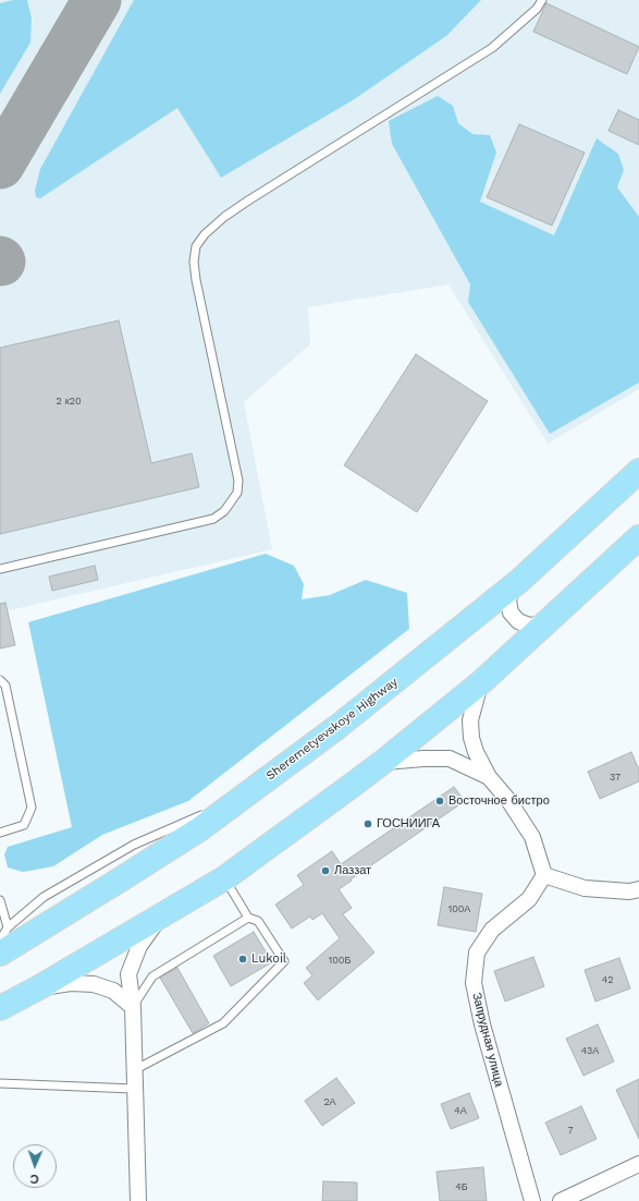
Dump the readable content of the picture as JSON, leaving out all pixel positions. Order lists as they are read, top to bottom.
{
  "streets": {
    "main road": ["Sheremetyevskoye Highway"],
    "street": ["Запрудная улица"]
  },
  "places": [
    "Восточное бистро",
    "ГОСНИИГА",
    "Лаззат",
    "Lukoil"
  ],
  "house_numbers": [
    "2 к20",
    "37",
    "100А",
    "100Б",
    "42",
    "43А",
    "2А",
    "4А",
    "7",
    "4Б"
  ],
  "north": "bottom"
}
